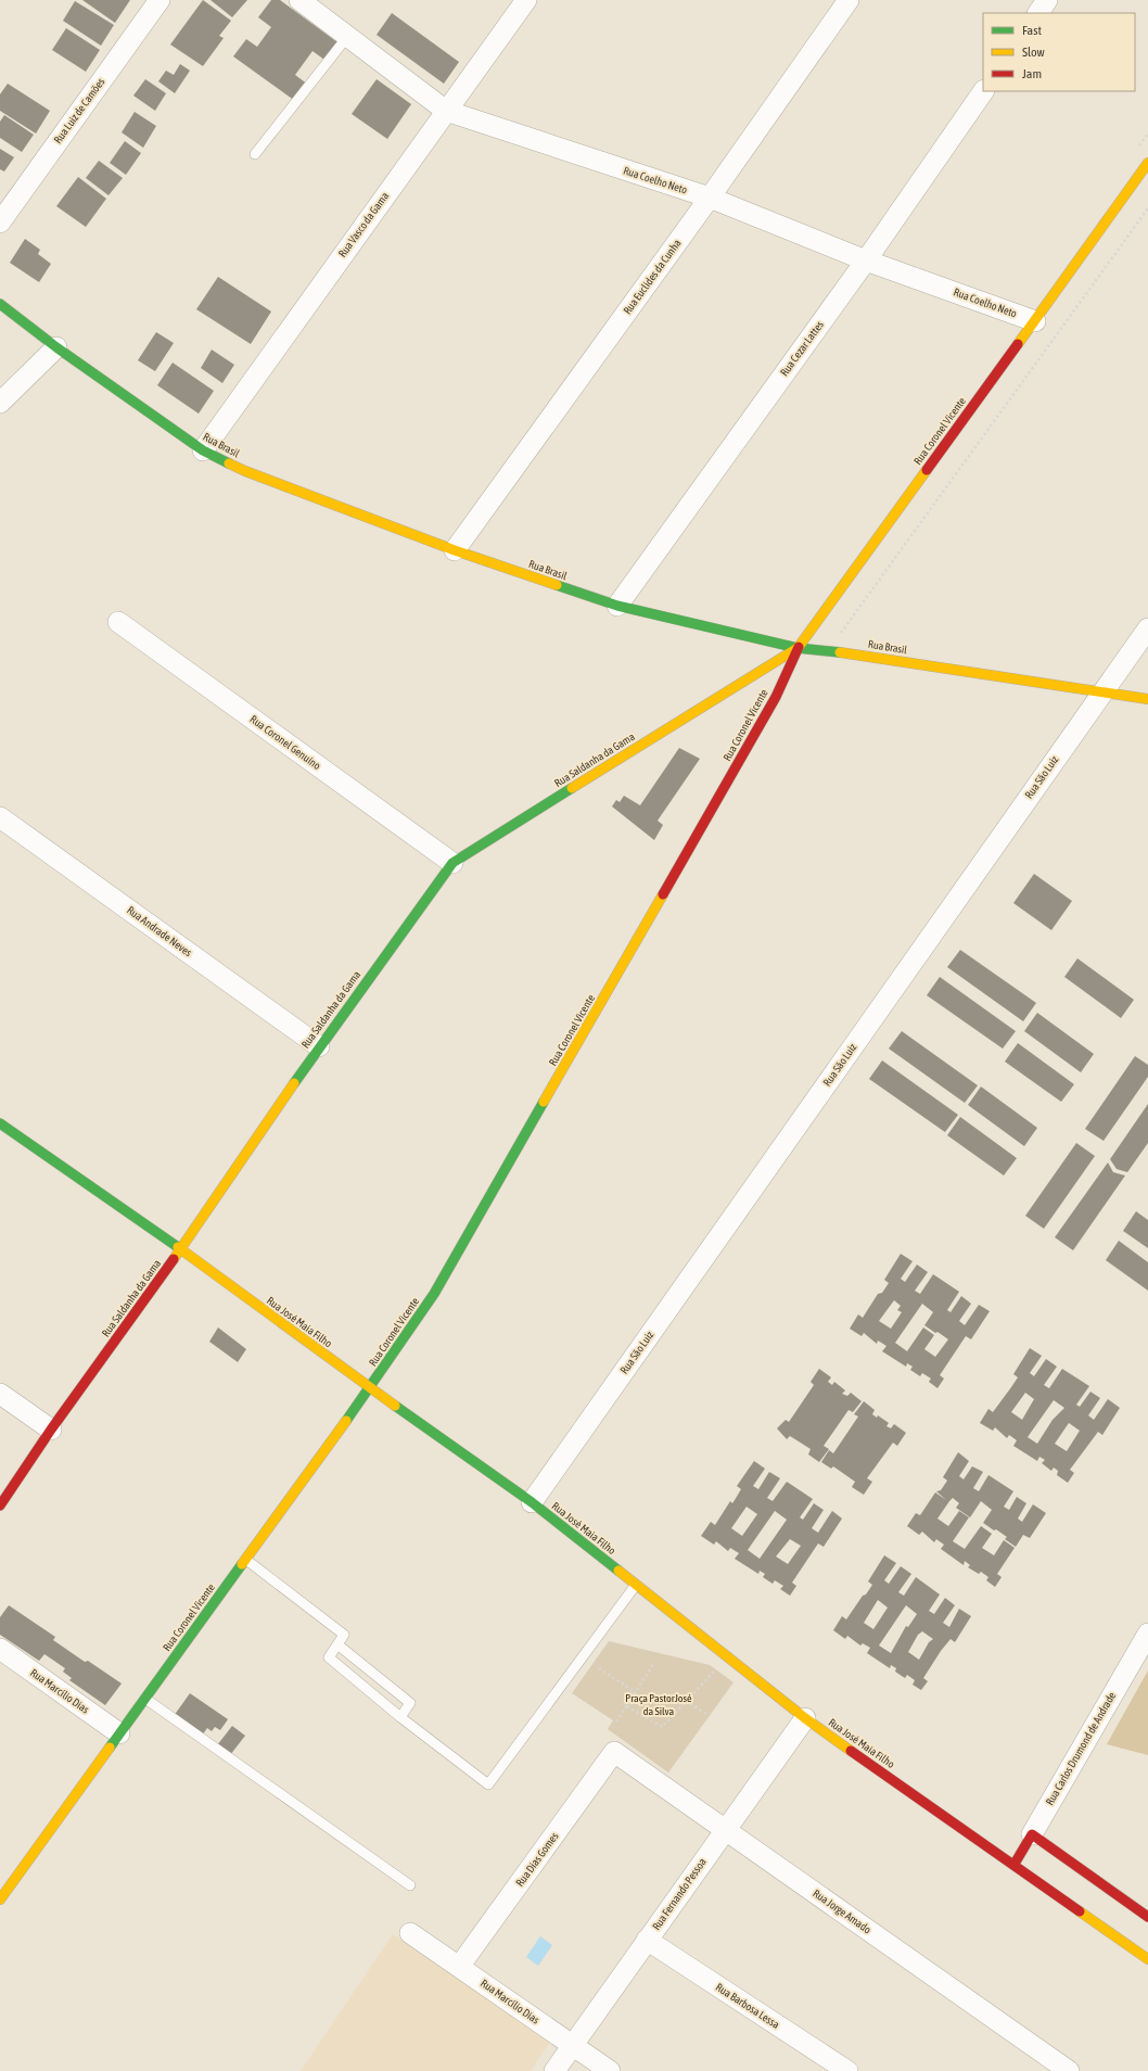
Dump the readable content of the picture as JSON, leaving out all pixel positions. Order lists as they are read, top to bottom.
{
  "streets": {
    "street": [
      "Rua Luiz de Camões",
      "Rua Coelho Neto",
      "Rua Vasco da Gama",
      "Rua Euclides da Cunha",
      "Rua Cezar Lattes",
      "Rua Coronel Vicente",
      "Rua Brasil",
      "Rua Coronel Genuíno",
      "Rua Saldanha da Gama",
      "Rua São Luiz",
      "Rua Andrade Neves",
      "Rua José Maia Filho",
      "Rua Marcílio Dias",
      "Rua Carlos Drumond de Andrade",
      "Rua Dias Gomes",
      "Rua Fernando Pessoa",
      "Rua Jorge Amado",
      "Rua Barbosa Lessa"
    ]
  },
  "crossings": [
    ["Rua Coelho Neto", "Rua Vasco da Gama"],
    ["Rua Coelho Neto", "Rua Euclides da Cunha"],
    ["Rua Coelho Neto", "Rua Cezar Lattes"],
    ["Rua Coelho Neto", "Rua Coronel Vicente"],
    ["Rua Vasco da Gama", "Rua Brasil"],
    ["Rua Euclides da Cunha", "Rua Brasil"],
    ["Rua Cezar Lattes", "Rua Brasil"],
    ["Rua Coronel Vicente", "Rua Brasil"],
    ["Rua Coronel Vicente", "Rua Saldanha da Gama"],
    ["Rua Coronel Vicente", "Rua José Maia Filho"],
    ["Rua Coronel Vicente", "Rua Marcílio Dias"],
    ["Rua Brasil", "Rua Saldanha da Gama"],
    ["Rua Brasil", "Rua São Luiz"],
    ["Rua Coronel Genuíno", "Rua Saldanha da Gama"],
    ["Rua Saldanha da Gama", "Rua Andrade Neves"],
    ["Rua Saldanha da Gama", "Rua José Maia Filho"],
    ["Rua São Luiz", "Rua José Maia Filho"],
    ["Rua José Maia Filho", "Rua Carlos Drumond de Andrade"],
    ["Rua José Maia Filho", "Rua Fernando Pessoa"],
    ["Rua Marcílio Dias", "Rua Dias Gomes"],
    ["Rua Marcílio Dias", "Rua Fernando Pessoa"],
    ["Rua Dias Gomes", "Rua Jorge Amado"],
    ["Rua Fernando Pessoa", "Rua Jorge Amado"],
    ["Rua Fernando Pessoa", "Rua Barbosa Lessa"]
  ],
  "parks": ["Praça PastorJosé da Silva"],
  "legend": ["Fast", "Slow", "Jam"]
}
